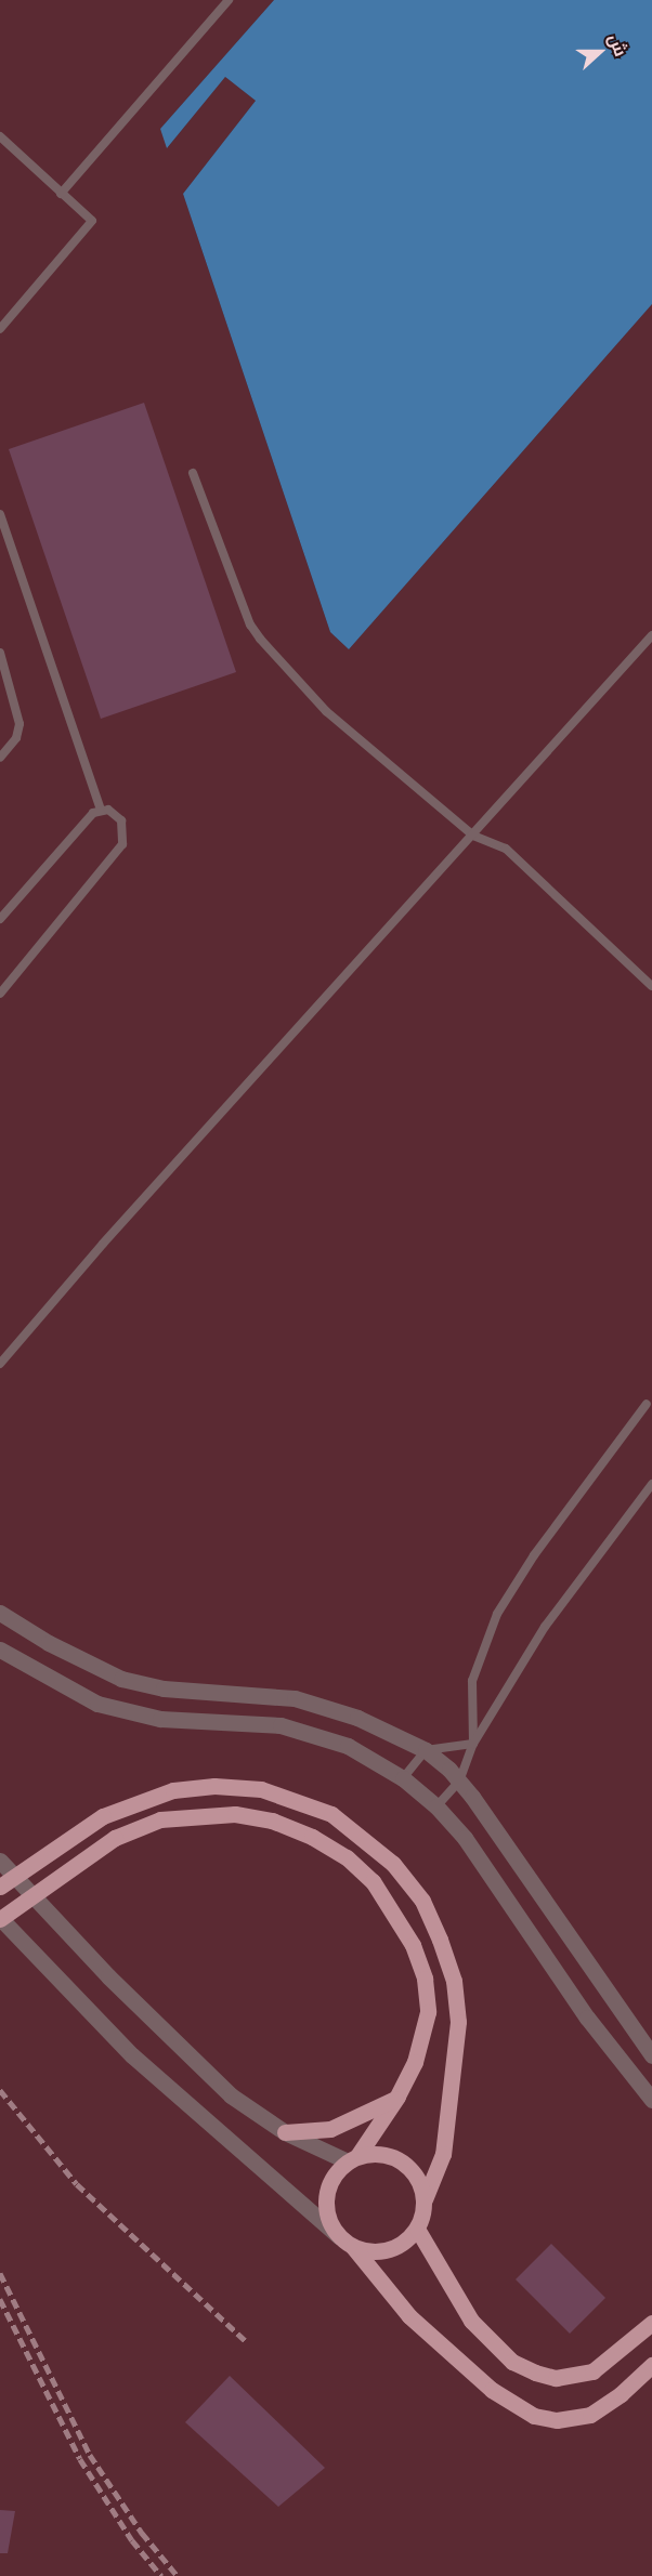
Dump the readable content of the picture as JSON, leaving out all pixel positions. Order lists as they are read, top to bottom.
{
  "north": "right"
}
